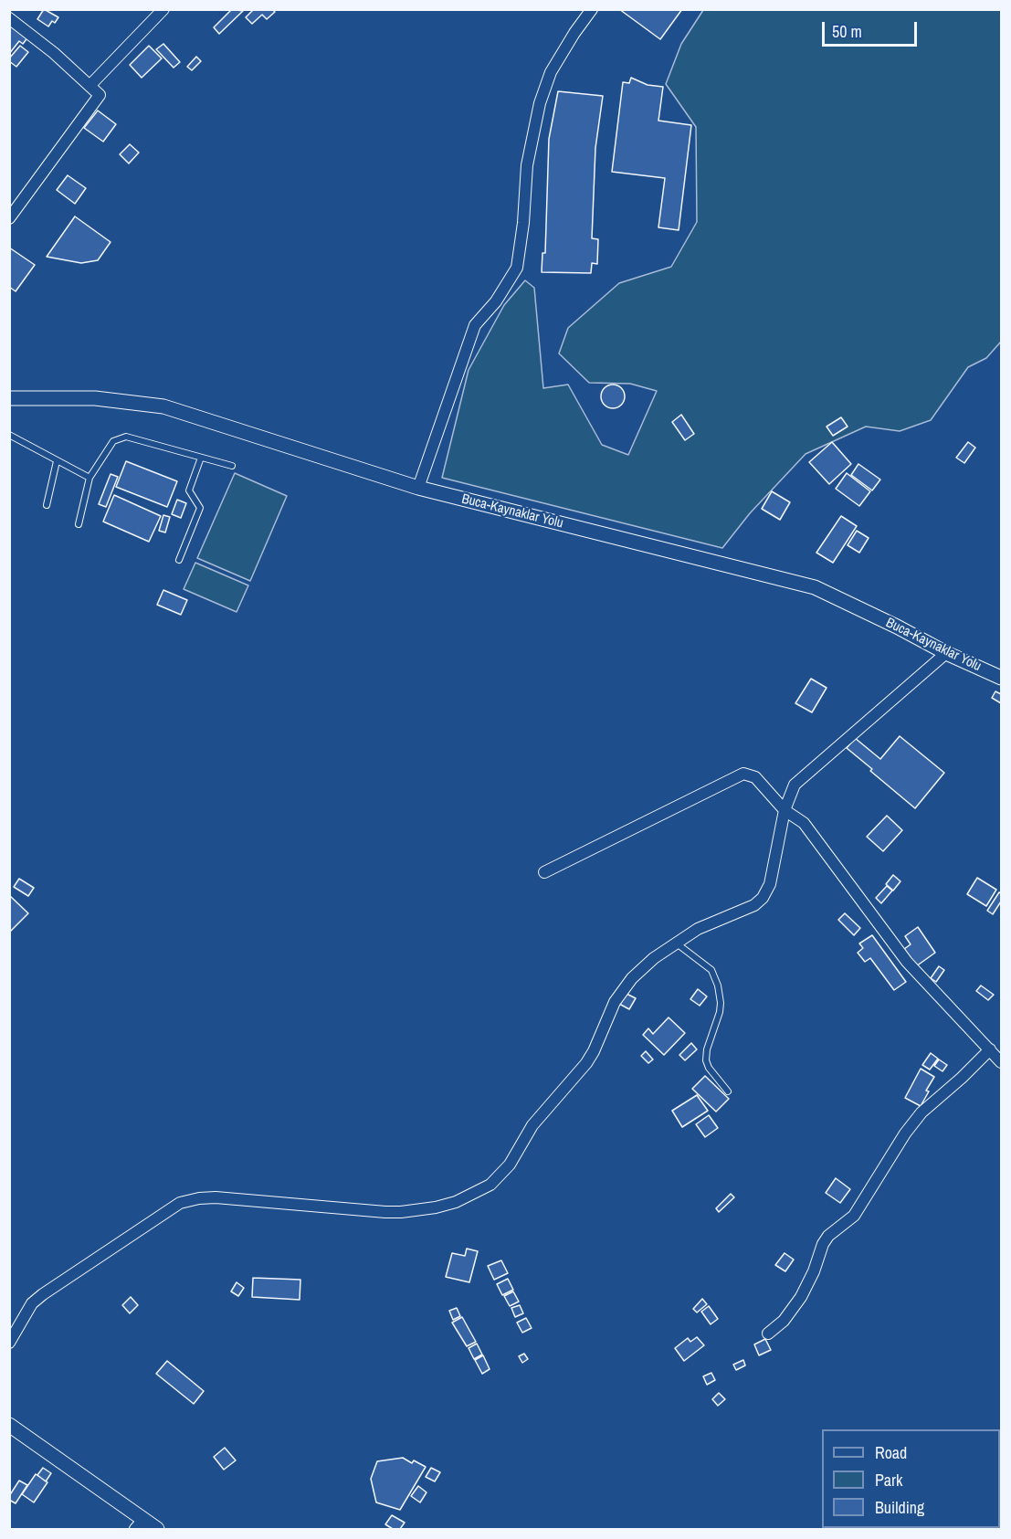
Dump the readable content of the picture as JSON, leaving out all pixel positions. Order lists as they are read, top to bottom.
{
  "streets": {
    "street": ["Buca-Kaynaklar Yolu"]
  },
  "legend": ["Road", "Park", "Building"],
  "scale_bar": "50 m"
}
